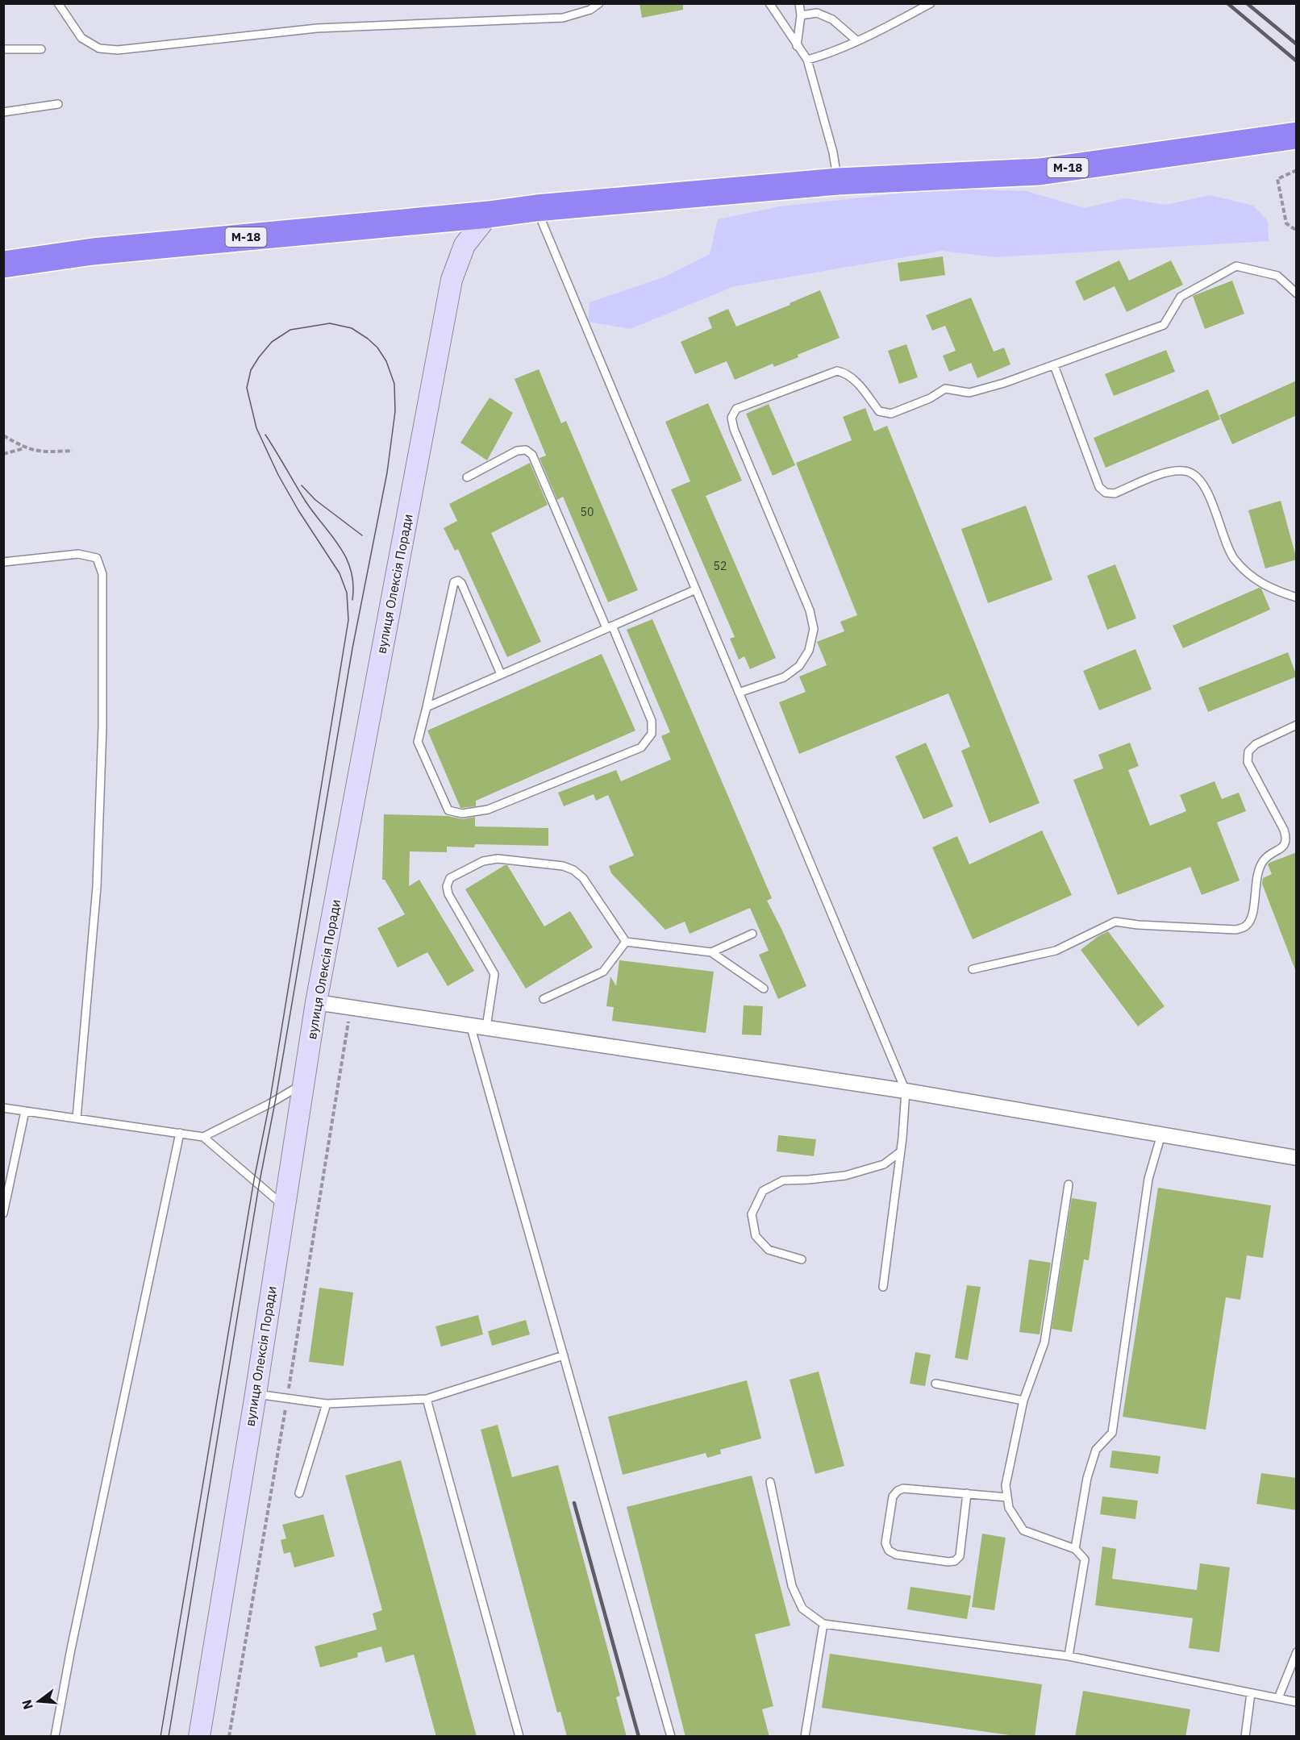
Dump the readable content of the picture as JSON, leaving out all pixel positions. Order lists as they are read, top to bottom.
{
  "streets": {
    "highway": ["М-18"],
    "main road": ["вулиця Олексія Поради"]
  },
  "crossings": [
    ["М-18", "вулиця Олексія Поради"]
  ],
  "house_numbers": ["50", "52"],
  "north": "left"
}
